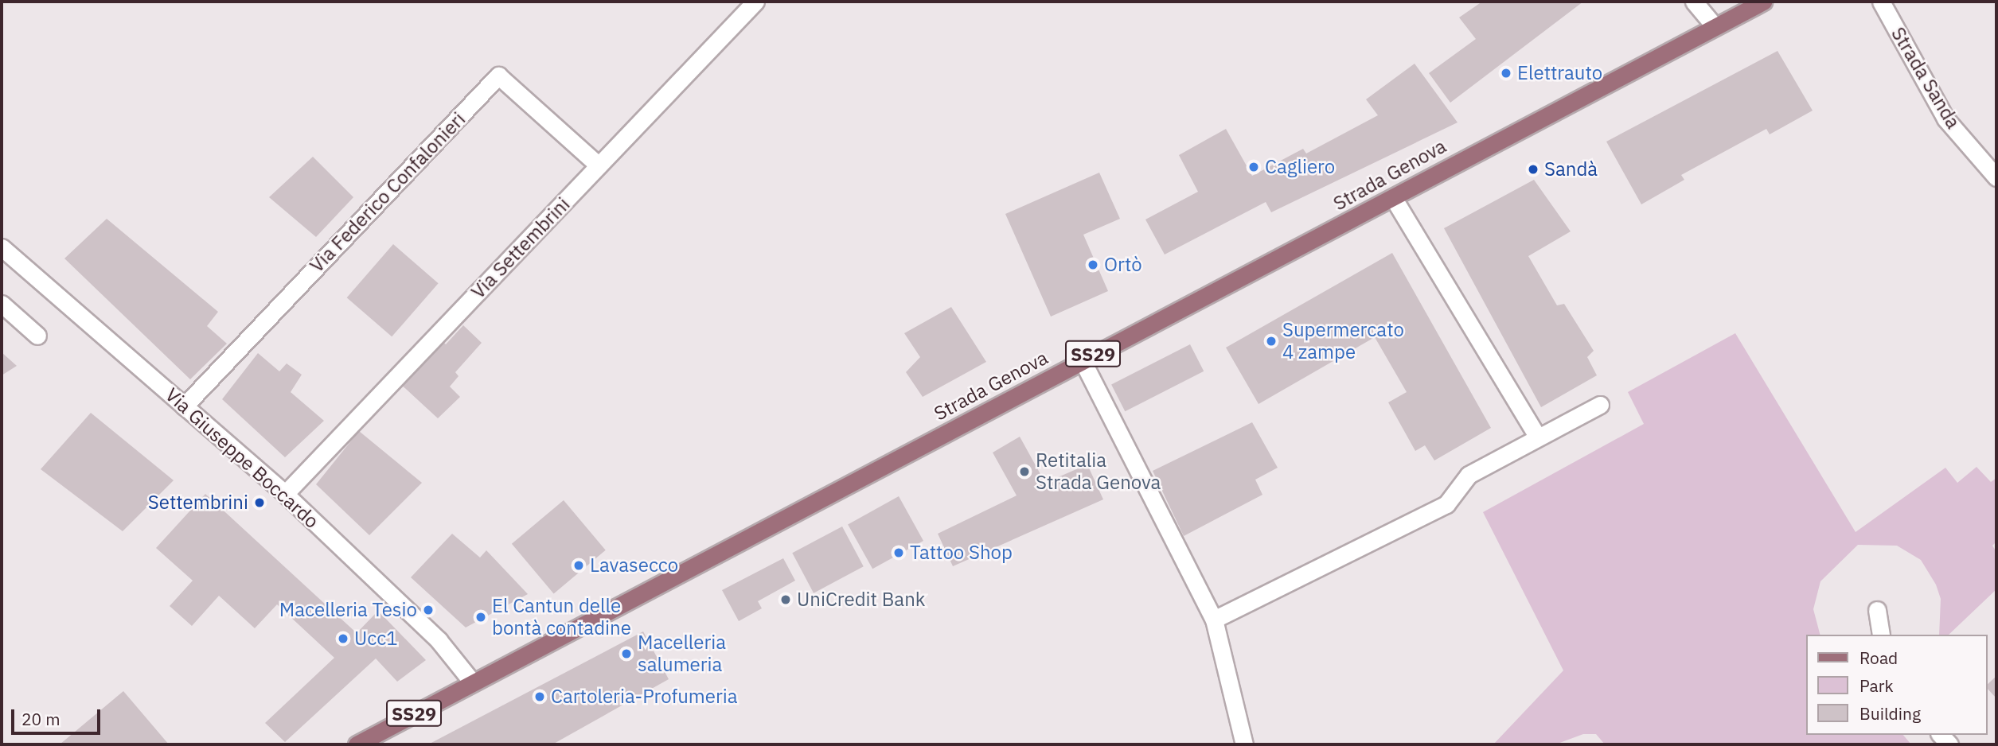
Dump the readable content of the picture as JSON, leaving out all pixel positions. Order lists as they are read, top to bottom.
{
  "streets": {
    "main road": ["Strada Genova", "SS29"],
    "street": [
      "Strada Sanda",
      "Via Federico Confalonieri",
      "Via Settembrini",
      "Via Giuseppe Boccardo"
    ]
  },
  "crossings": [
    ["Strada Genova", "Via Giuseppe Boccardo"],
    ["Via Federico Confalonieri", "Via Settembrini"],
    ["Via Federico Confalonieri", "Via Giuseppe Boccardo"],
    ["Via Settembrini", "Via Giuseppe Boccardo"]
  ],
  "places": [
    "Elettrauto",
    "Cagliero",
    "Sandà",
    "Ortò",
    "Supermercato 4 zampe",
    "Retitalia Strada Genova",
    "Settembrini",
    "Tattoo Shop",
    "Lavasecco",
    "UniCredit Bank",
    "Macelleria Tesio",
    "El Cantun delle bontà contadine",
    "Ucc1",
    "Macelleria salumeria",
    "Cartoleria-Profumeria"
  ],
  "legend": ["Road", "Park", "Building"],
  "scale_bar": "20 m"
}
